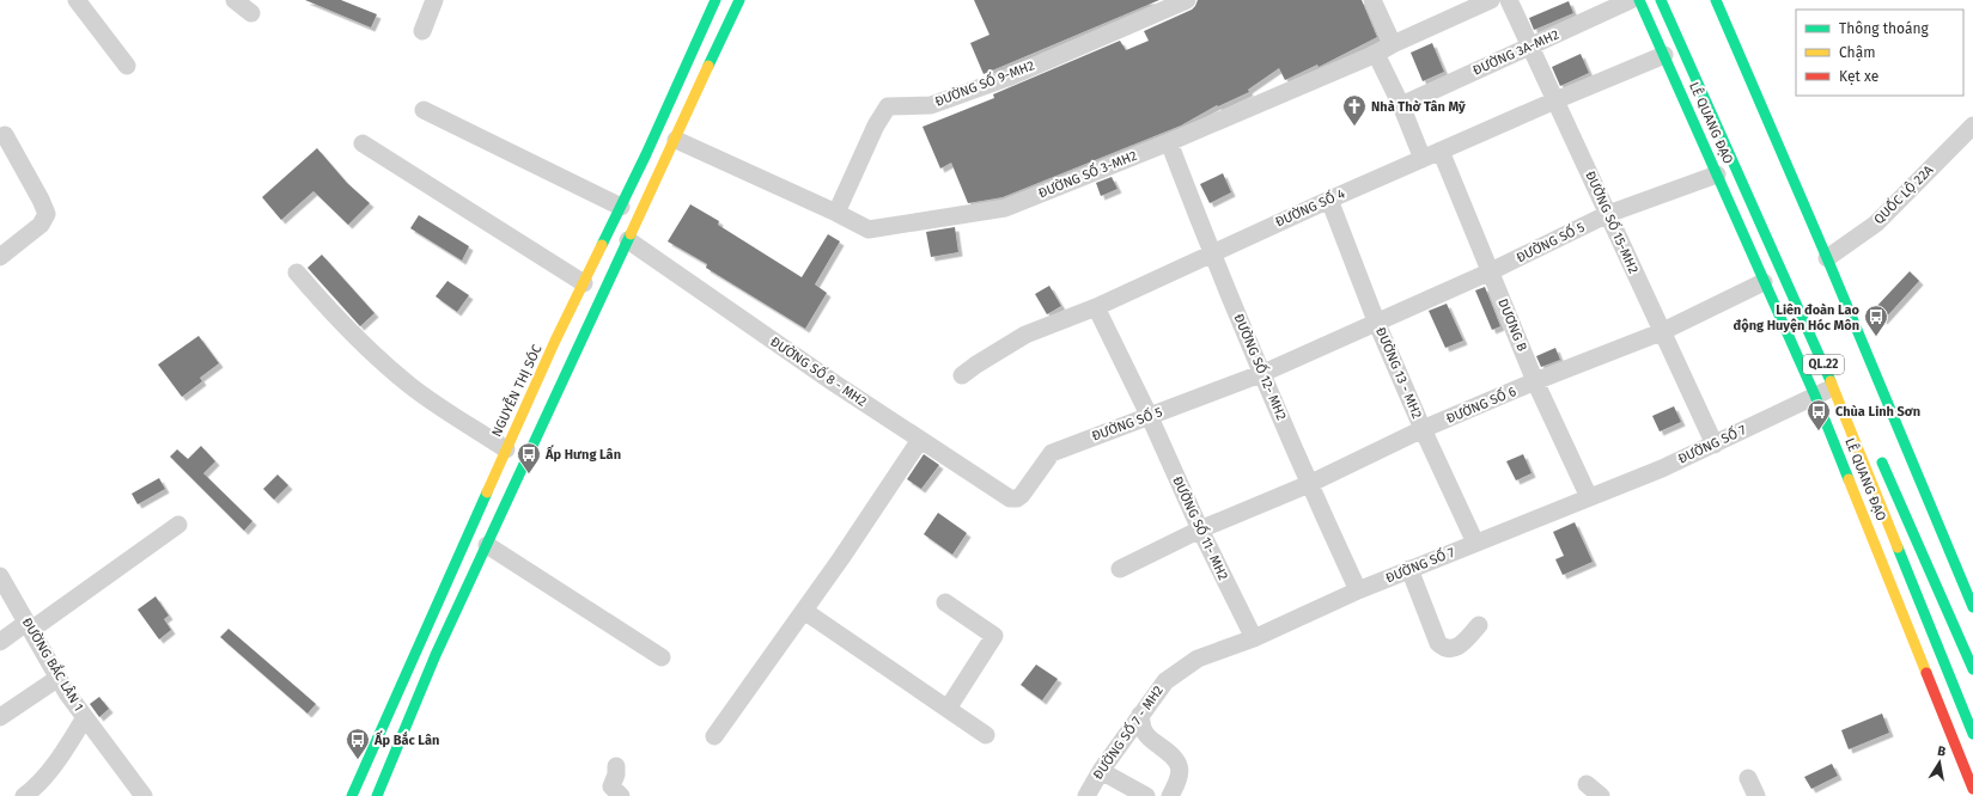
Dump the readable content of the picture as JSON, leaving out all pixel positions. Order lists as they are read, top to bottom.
{
  "streets": {
    "main road": ["LÊ QUANG ĐẠO", "QL.22", "NGUYỄN THỊ SÓC"],
    "street": [
      "ĐƯỜNG 3A-MH2",
      "ĐƯỜNG SỐ 9-MH2",
      "ĐƯỜNG SỐ 3-MH2",
      "QUỐC LỘ 22A",
      "ĐƯỜNG SỐ 4",
      "ĐƯỜNG SỐ 15-MH2",
      "ĐƯỜNG SỐ 5",
      "DƯƠNG B",
      "ĐƯỜNG SỐ 12- MH2",
      "ĐƯỜNG SỐ 8 - MH2",
      "ĐƯỜNG 13 - MH2",
      "ĐƯỜNG SỐ 6",
      "ĐƯỜNG SỐ 7",
      "ĐƯỜNG SỐ 11- MH2",
      "ĐƯỜNG BẮC LÂN 1",
      "ĐƯỜNG SỐ 7 - MH2"
    ]
  },
  "crossings": [
    ["ĐƯỜNG 3A-MH2", "ĐƯỜNG SỐ 15-MH2"],
    ["ĐƯỜNG SỐ 9-MH2", "ĐƯỜNG SỐ 3-MH2"],
    ["LÊ QUANG ĐẠO", "ĐƯỜNG SỐ 4"],
    ["LÊ QUANG ĐẠO", "ĐƯỜNG SỐ 5"],
    ["LÊ QUANG ĐẠO", "ĐƯỜNG SỐ 6"],
    ["LÊ QUANG ĐẠO", "ĐƯỜNG SỐ 7"],
    ["ĐƯỜNG SỐ 3-MH2", "ĐƯỜNG SỐ 12- MH2"],
    ["ĐƯỜNG SỐ 4", "ĐƯỜNG SỐ 15-MH2"],
    ["ĐƯỜNG SỐ 4", "DƯƠNG B"],
    ["ĐƯỜNG SỐ 4", "ĐƯỜNG SỐ 12- MH2"],
    ["ĐƯỜNG SỐ 4", "ĐƯỜNG 13 - MH2"],
    ["ĐƯỜNG SỐ 15-MH2", "ĐƯỜNG SỐ 5"],
    ["ĐƯỜNG SỐ 15-MH2", "ĐƯỜNG SỐ 6"],
    ["ĐƯỜNG SỐ 15-MH2", "ĐƯỜNG SỐ 7"],
    ["ĐƯỜNG SỐ 5", "DƯƠNG B"],
    ["ĐƯỜNG SỐ 5", "ĐƯỜNG SỐ 12- MH2"],
    ["ĐƯỜNG SỐ 5", "ĐƯỜNG SỐ 8 - MH2"],
    ["ĐƯỜNG SỐ 5", "ĐƯỜNG 13 - MH2"],
    ["ĐƯỜNG SỐ 5", "ĐƯỜNG SỐ 11- MH2"],
    ["DƯƠNG B", "ĐƯỜNG SỐ 6"],
    ["DƯƠNG B", "ĐƯỜNG SỐ 7"],
    ["ĐƯỜNG SỐ 12- MH2", "ĐƯỜNG SỐ 6"],
    ["ĐƯỜNG SỐ 12- MH2", "ĐƯỜNG SỐ 7"],
    ["ĐƯỜNG 13 - MH2", "ĐƯỜNG SỐ 6"],
    ["ĐƯỜNG 13 - MH2", "ĐƯỜNG SỐ 7"],
    ["ĐƯỜNG SỐ 6", "ĐƯỜNG SỐ 11- MH2"],
    ["ĐƯỜNG SỐ 7", "ĐƯỜNG SỐ 11- MH2"],
    ["ĐƯỜNG SỐ 7", "ĐƯỜNG SỐ 7 - MH2"],
    ["ĐƯỜNG SỐ 11- MH2", "ĐƯỜNG SỐ 7 - MH2"]
  ],
  "places": {
    "church": ["Nhà Thờ Tân Mỹ"],
    "bus stop": [
      "Liên đoàn Lao động Huyện Hóc Môn",
      "Chùa Linh Sơn",
      "Ấp Hưng Lân",
      "Ấp Bắc Lân"
    ]
  },
  "legend": ["Thông thoáng", "Chậm", "Kẹt xe"],
  "north": "top"
}
